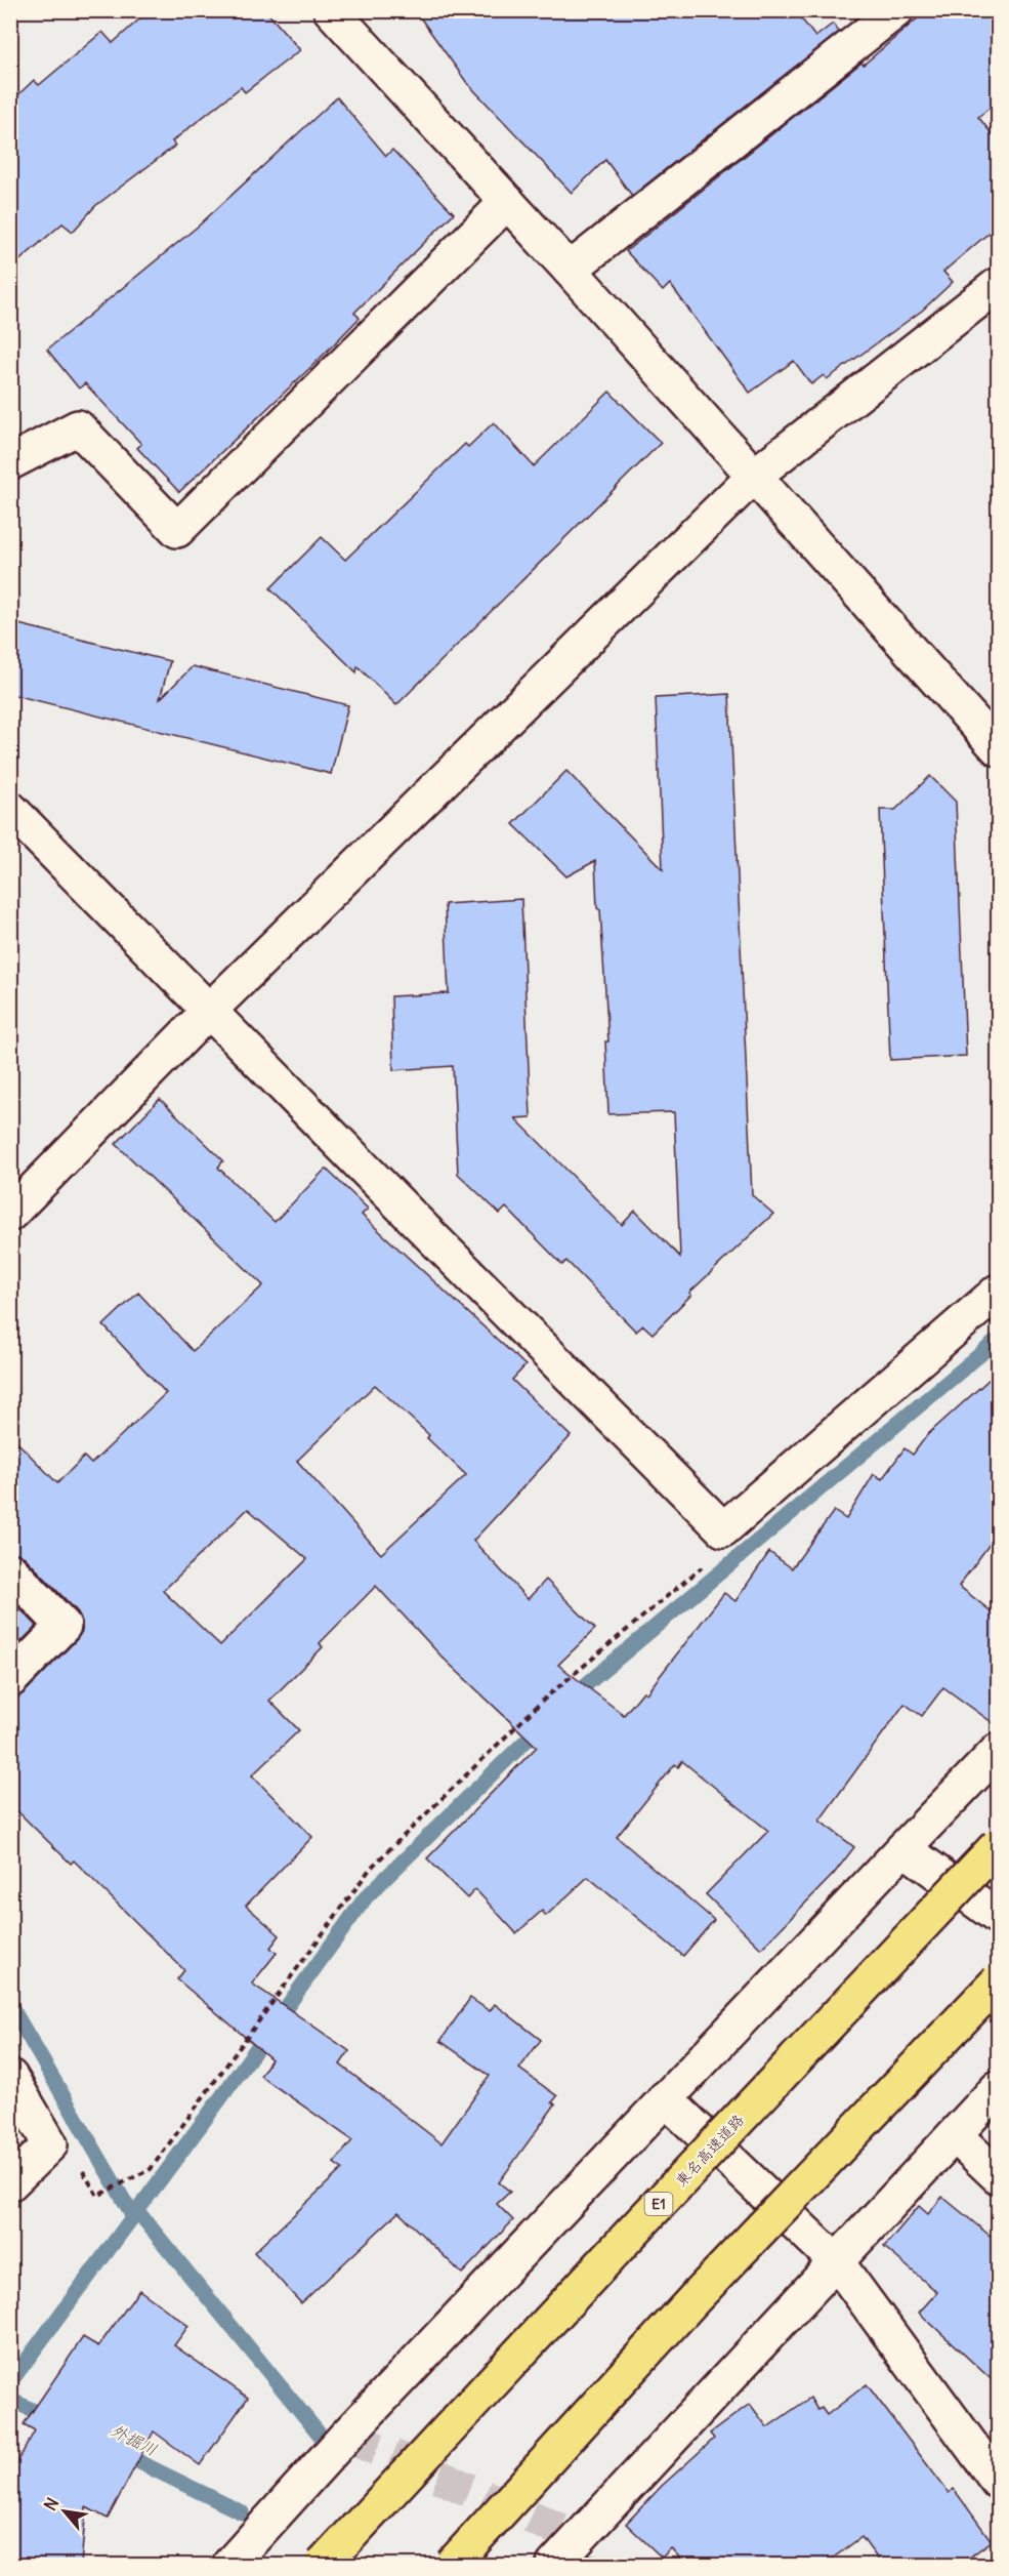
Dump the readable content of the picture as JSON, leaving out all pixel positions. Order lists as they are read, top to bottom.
{
  "streets": {
    "highway": ["東名高速道路", "E1"]
  },
  "water": ["外掘川"],
  "north": "top left"
}
